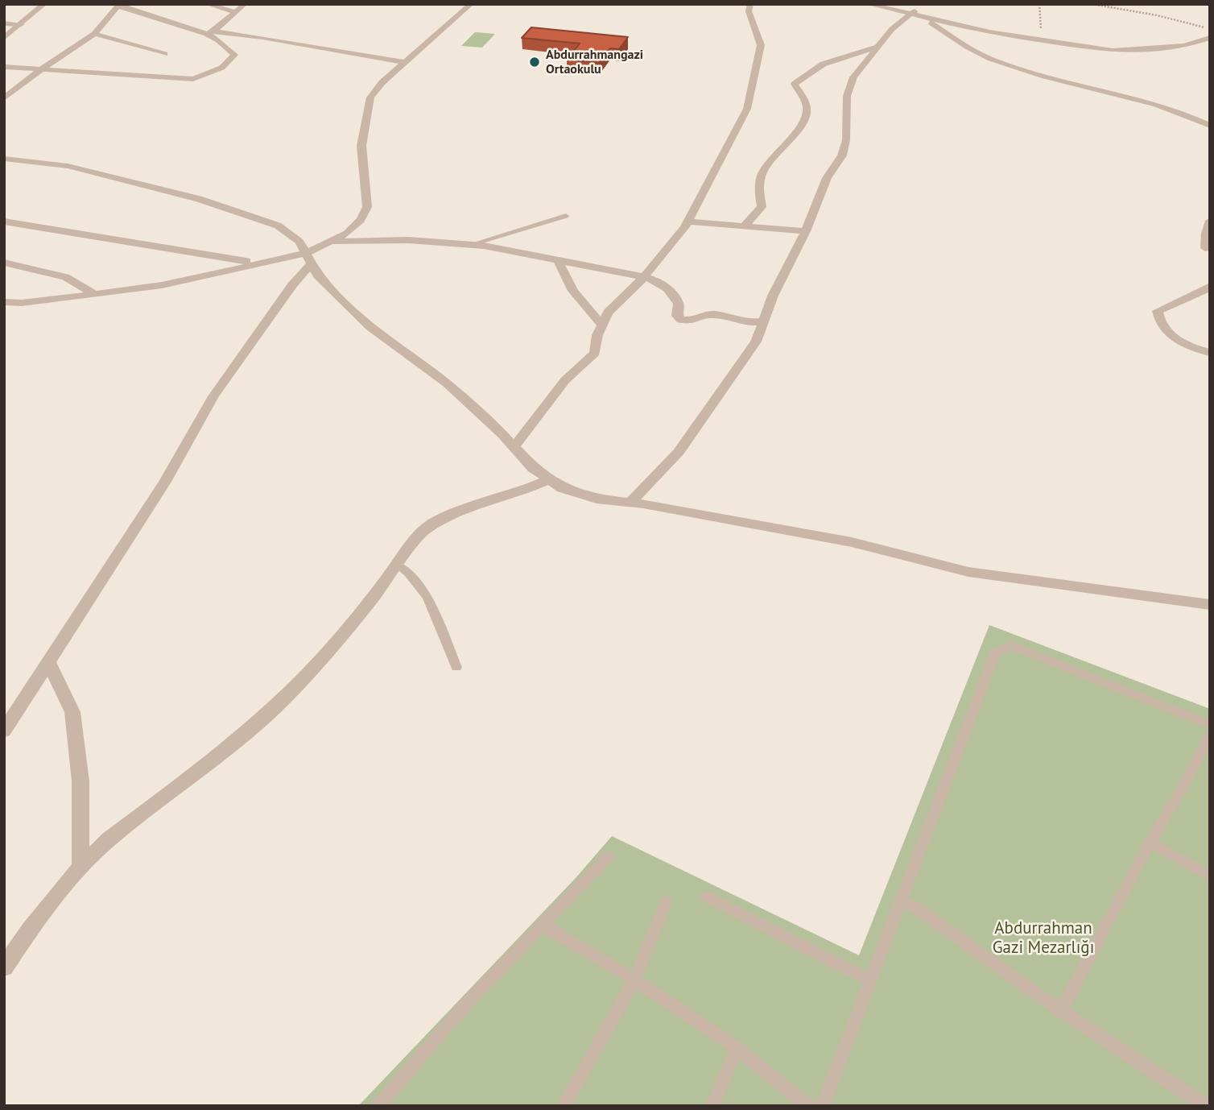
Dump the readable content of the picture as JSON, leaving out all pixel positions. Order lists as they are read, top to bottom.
{
  "parks": ["Abdurrahman Gazi Mezarlığı"],
  "places": ["Abdurrahmangazi Ortaokulu"]
}
